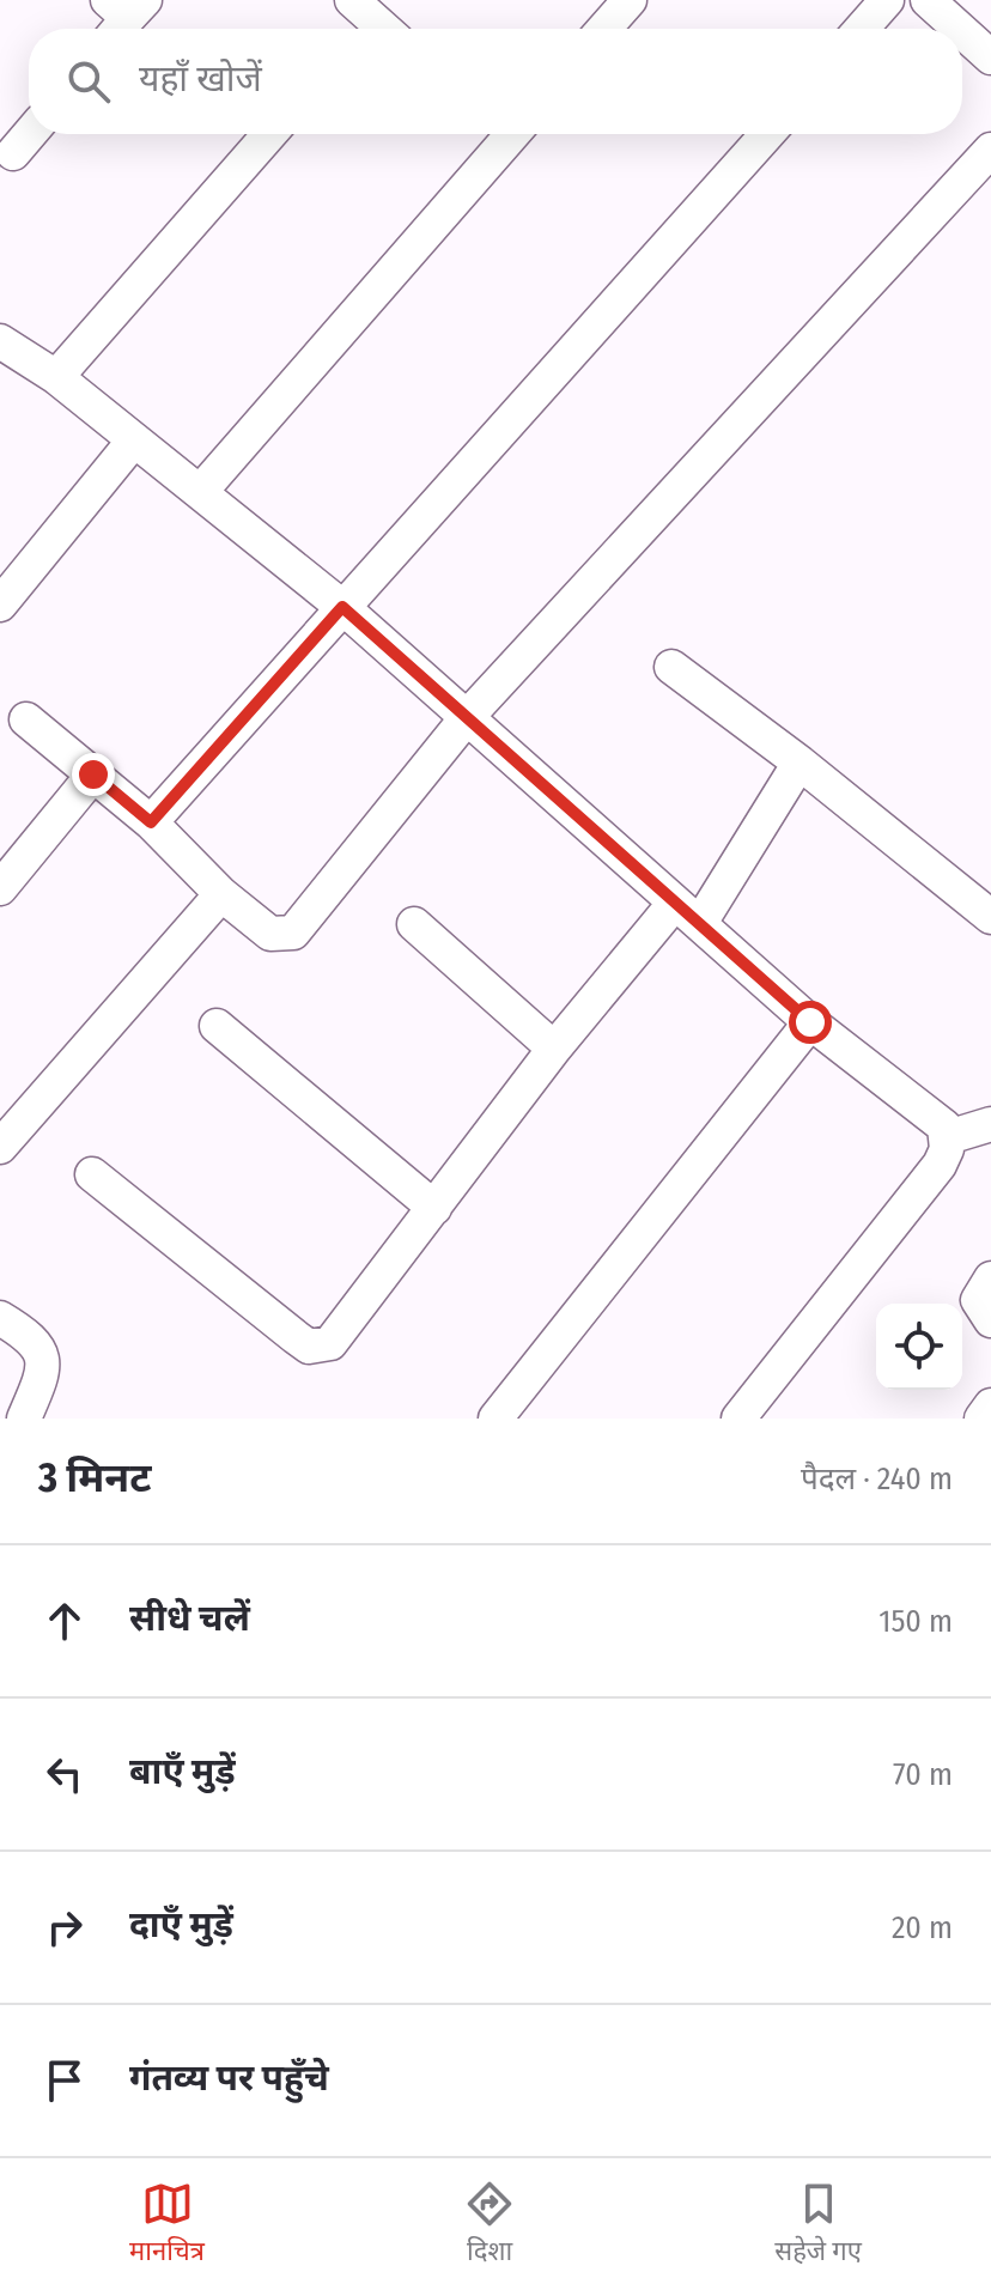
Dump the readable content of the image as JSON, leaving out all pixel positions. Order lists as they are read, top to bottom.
{
  "page": {
    "search": "यहाँ खोजें",
    "heading": ["3 मिनट", "पैदल · 240 m"],
    "list": [
      ["सीधे चलें", "150 m"],
      ["बाएँ मुड़ें", "70 m"],
      ["दाएँ मुड़ें", "20 m"],
      "गंतव्य पर पहुँचे"
    ],
    "nav": ["मानचित्र", "दिशा", "सहेजे गए"]
  }
}
